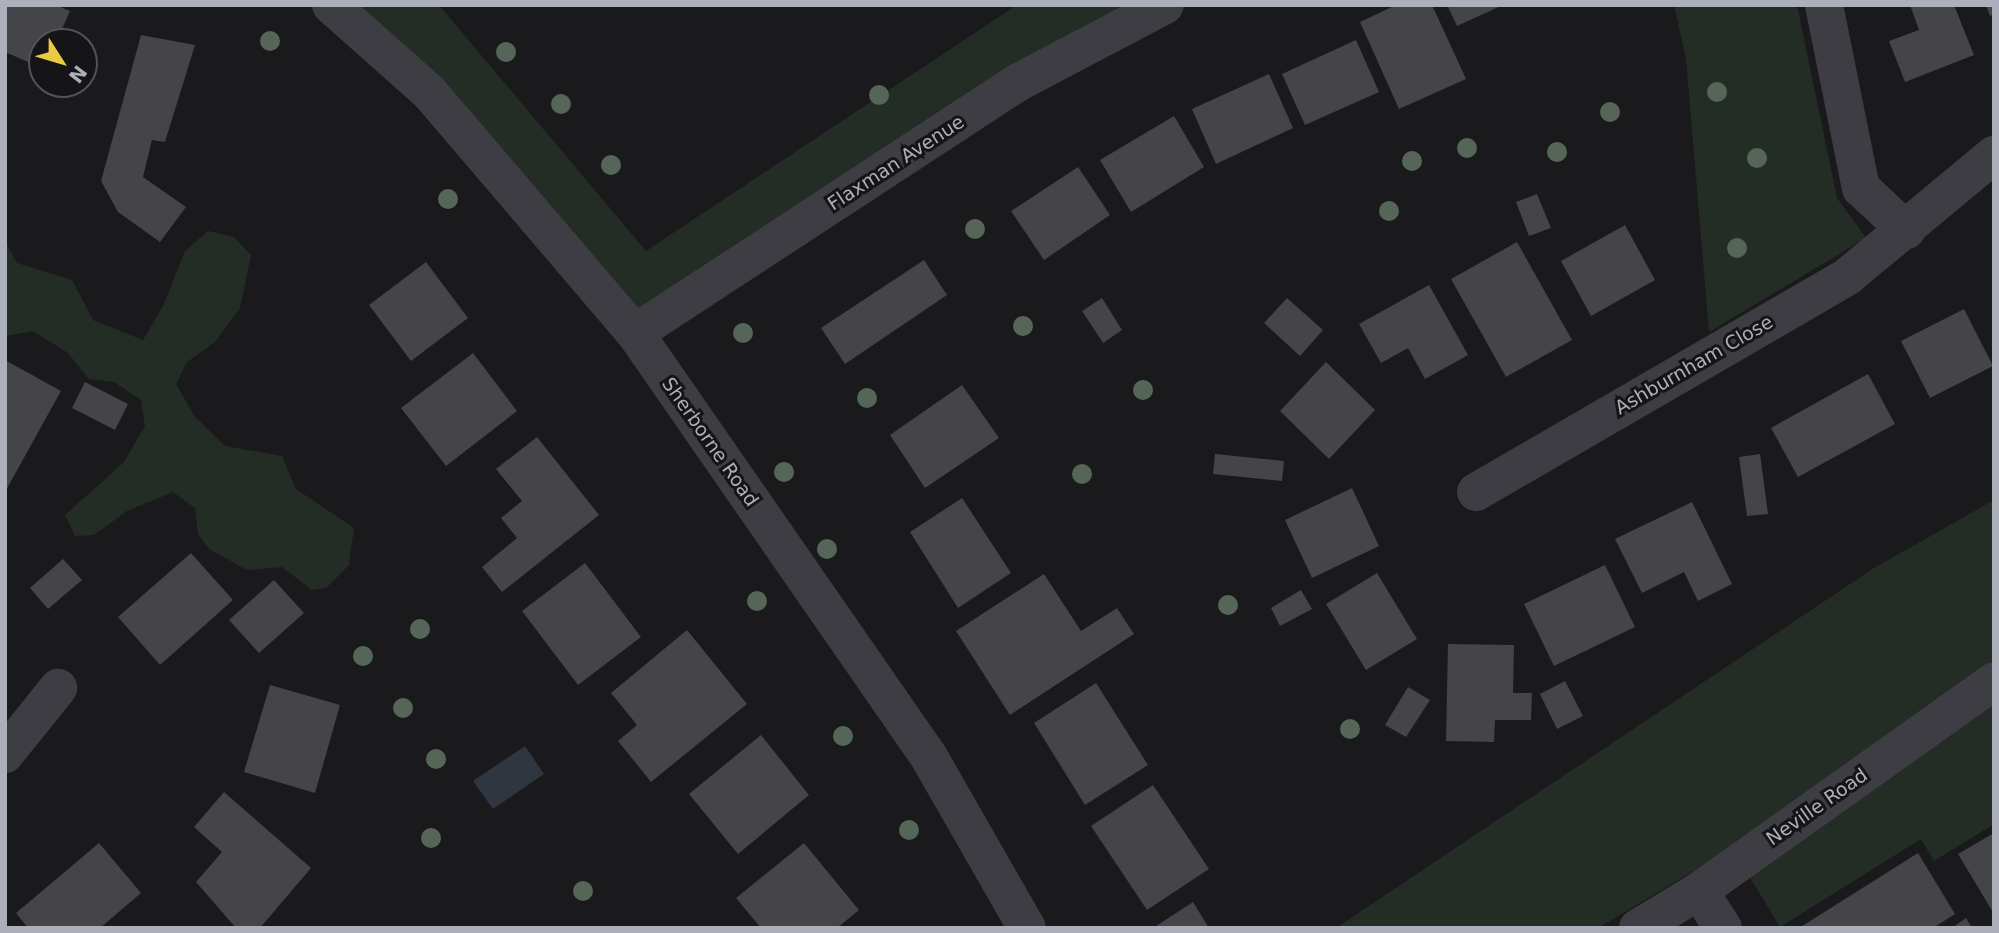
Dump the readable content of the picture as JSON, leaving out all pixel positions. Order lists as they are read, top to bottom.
{
  "streets": {
    "street": [
      "Flaxman Avenue",
      "Ashburnham Close",
      "Sherborne Road",
      "Neville Road"
    ]
  },
  "crossings": [
    ["Flaxman Avenue", "Sherborne Road"]
  ],
  "north": "bottom right"
}
